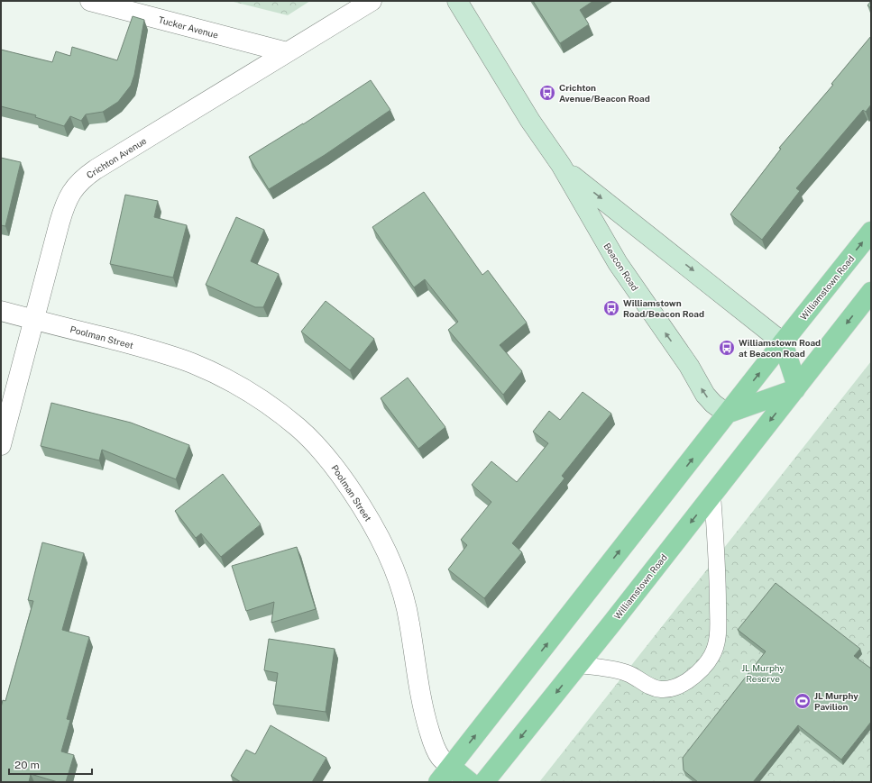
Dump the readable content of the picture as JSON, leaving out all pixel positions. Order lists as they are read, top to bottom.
{
  "streets": {
    "main road": ["Williamstown Road", "Poolman Street"],
    "street": ["Tucker Avenue", "Crichton Avenue", "Beacon Road"]
  },
  "crossings": [
    ["Tucker Avenue", "Crichton Avenue"],
    ["Crichton Avenue", "Poolman Street"],
    ["Beacon Road", "Williamstown Road"],
    ["Williamstown Road", "Poolman Street"]
  ],
  "parks": ["JL Murphy Reserve"],
  "places": {
    "bus stop": ["Crichton Avenue/Beacon Road", "Williamstown Road/Beacon Road", "Williamstown Road at Beacon Road"],
    "sports": ["JL Murphy Pavilion"]
  },
  "scale_bar": "20 m"
}
